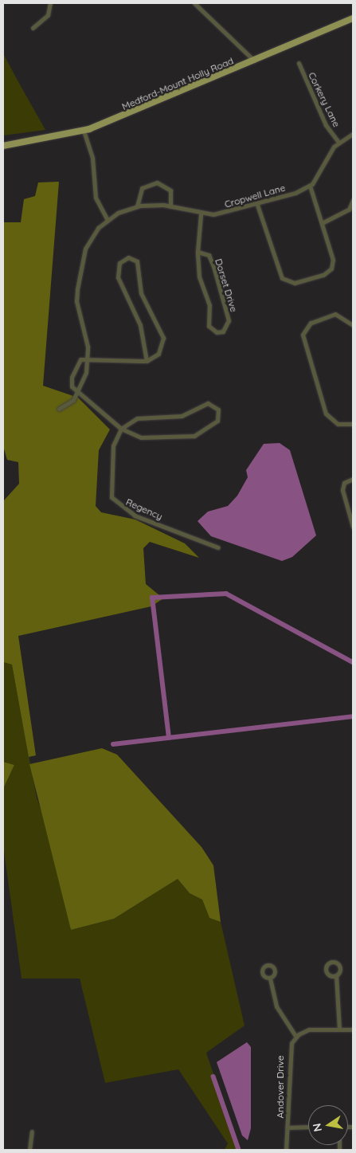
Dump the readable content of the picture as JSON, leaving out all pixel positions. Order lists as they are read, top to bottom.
{
  "streets": {
    "main road": ["Medford-Mount Holly Road"],
    "street": [
      "Corkery Lane",
      "Cropwell Lane",
      "Dorset Drive",
      "Regency",
      "Andover Drive"
    ]
  },
  "crossings": [
    ["Cropwell Lane", "Dorset Drive"]
  ],
  "north": "left"
}
